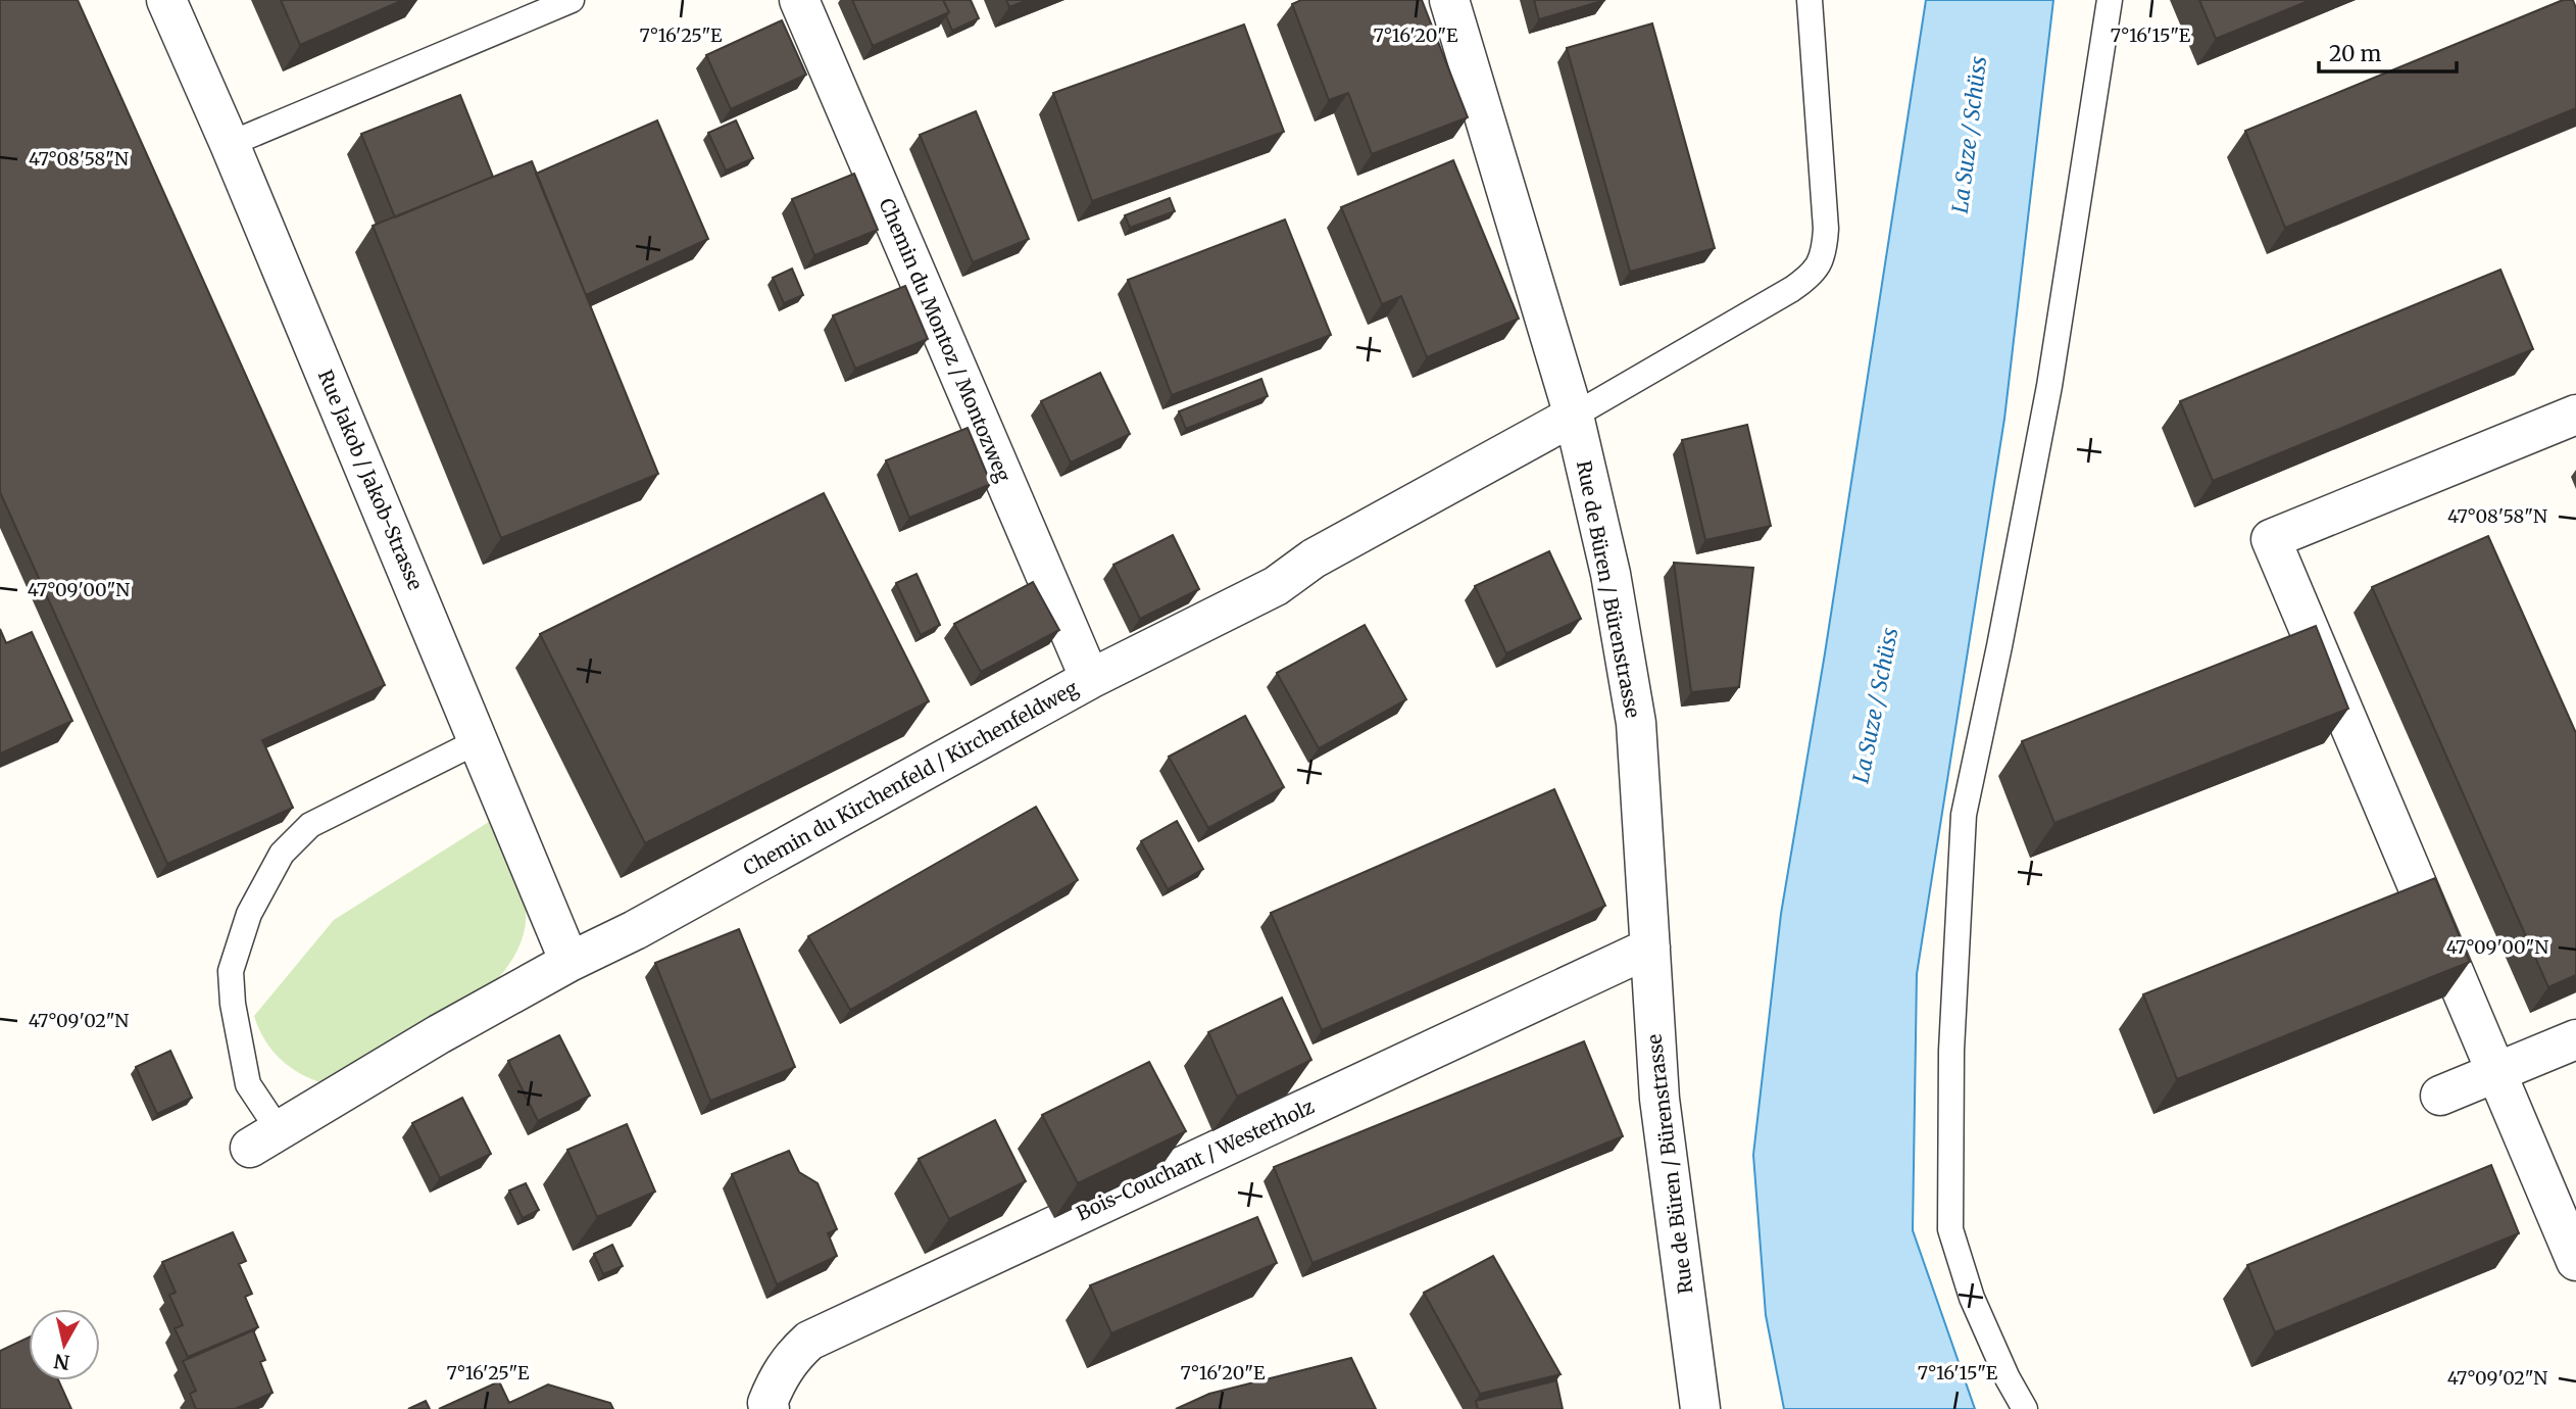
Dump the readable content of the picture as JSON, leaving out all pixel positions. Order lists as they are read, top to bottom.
{
  "streets": {
    "street": [
      "Chemin du Montoz / Montozweg",
      "Rue Jakob / Jakob-Strasse",
      "Rue de Büren / Bürenstrasse",
      "Chemin du Kirchenfeld / Kirchenfeldweg",
      "Bois-Couchant / Westerholz"
    ]
  },
  "crossings": [
    ["Chemin du Montoz / Montozweg", "Chemin du Kirchenfeld / Kirchenfeldweg"],
    ["Rue Jakob / Jakob-Strasse", "Chemin du Kirchenfeld / Kirchenfeldweg"],
    ["Rue de Büren / Bürenstrasse", "Chemin du Kirchenfeld / Kirchenfeldweg"],
    ["Rue de Büren / Bürenstrasse", "Bois-Couchant / Westerholz"]
  ],
  "water": ["La Suze / Schüss"],
  "scale_bar": "20 m",
  "north": "bottom",
  "coordinates": [
    "7°16'25\"E",
    "7°16'20\"E",
    "7°16'15\"E",
    "47°08'58\"N",
    "47°09'00\"N",
    "47°09'02\"N"
  ]
}
